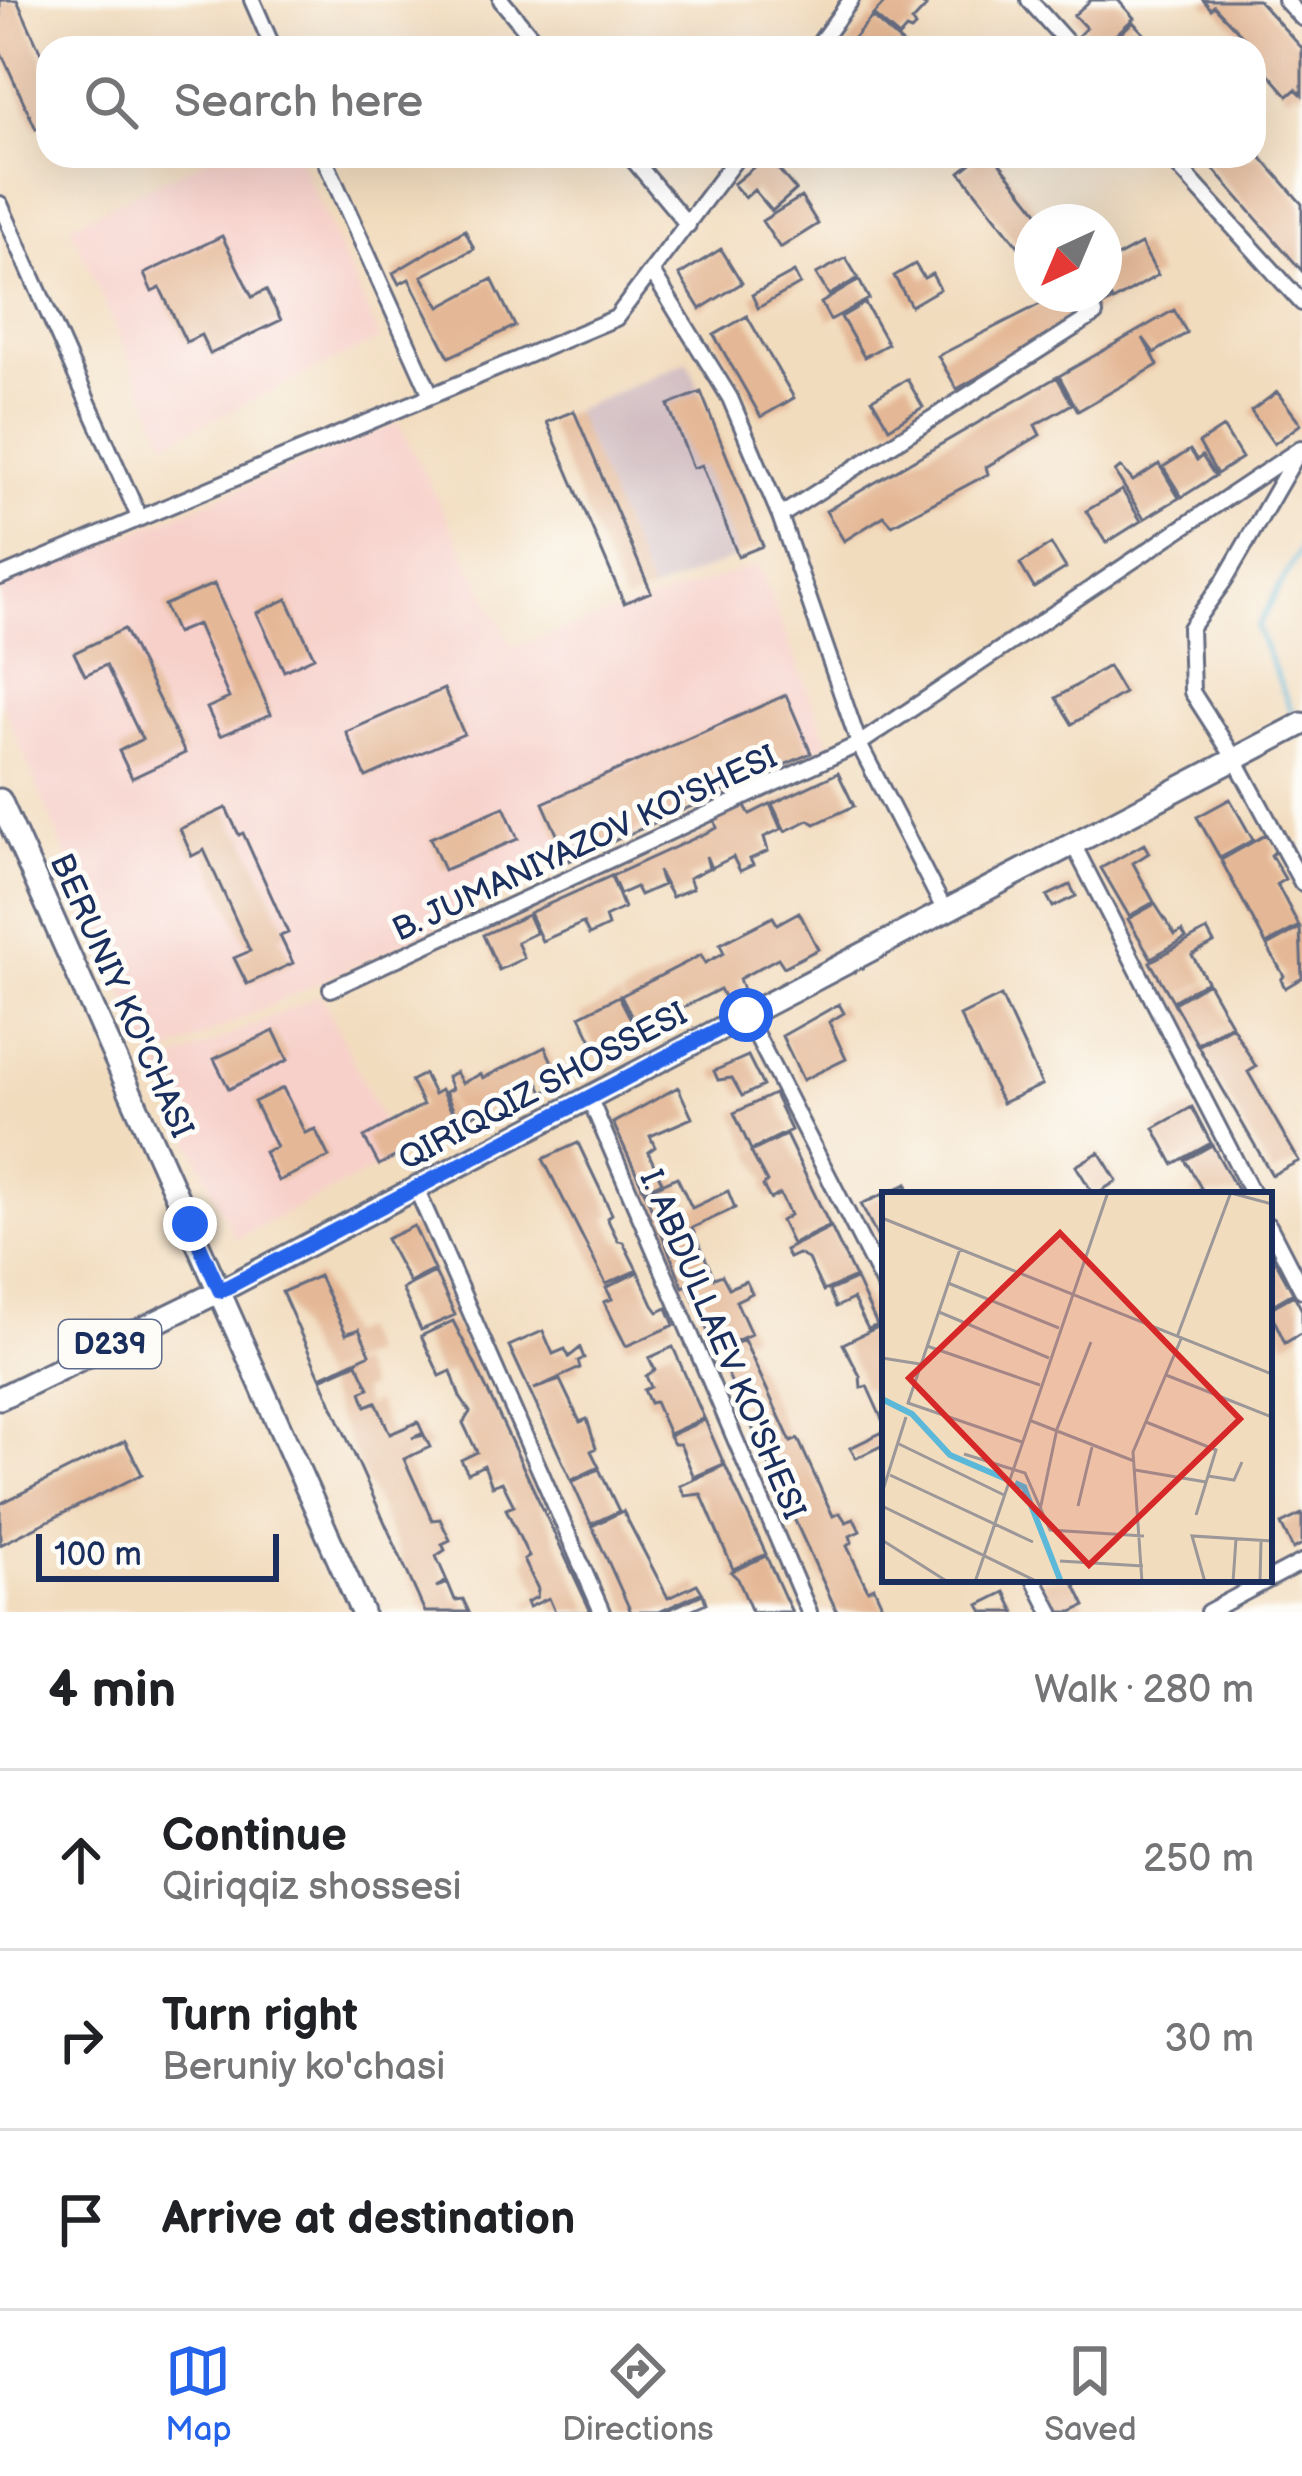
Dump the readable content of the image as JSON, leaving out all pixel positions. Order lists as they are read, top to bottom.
{
  "streets": {
    "main road": ["BERUNIY KO'CHASI", "QIRIQQIZ SHOSSESI", "D239"],
    "street": ["B. JUMANIYAZOV KO'SHESI", "I. ABDULLAEV KO'SHESI"]
  },
  "crossings": [
    ["BERUNIY KO'CHASI", "QIRIQQIZ SHOSSESI"],
    ["QIRIQQIZ SHOSSESI", "I. ABDULLAEV KO'SHESI"]
  ],
  "scale_bar": "100 m",
  "north": "bottom left",
  "page": {
    "search": "Search here",
    "scale": "100 m",
    "heading": ["4 min", "Walk · 280 m"],
    "list": [
      ["Continue", "Qiriqqiz shossesi", "250 m"],
      ["Turn right", "Beruniy ko'chasi", "30 m"],
      "Arrive at destination"
    ],
    "nav": ["Map", "Directions", "Saved"]
  }
}
